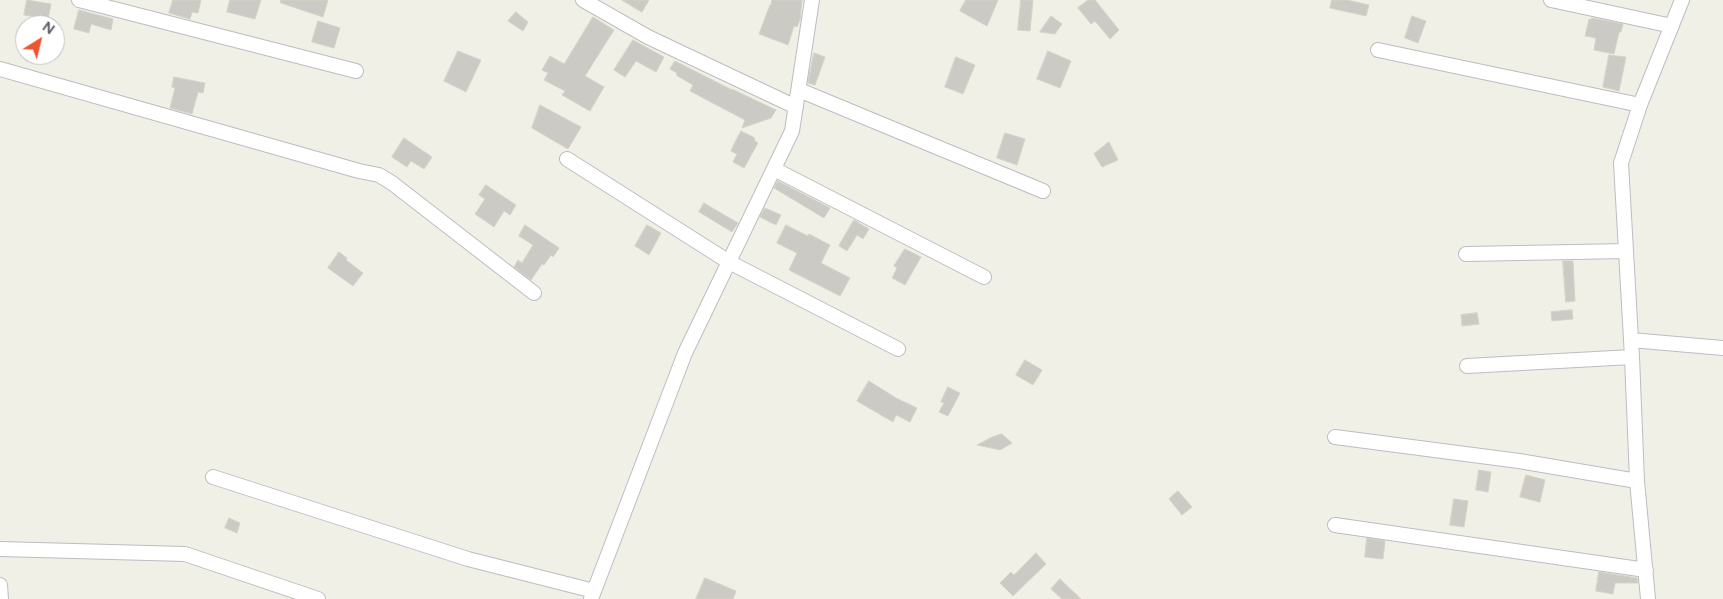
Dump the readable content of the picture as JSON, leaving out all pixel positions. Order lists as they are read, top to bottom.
{
  "north": "top right"
}
